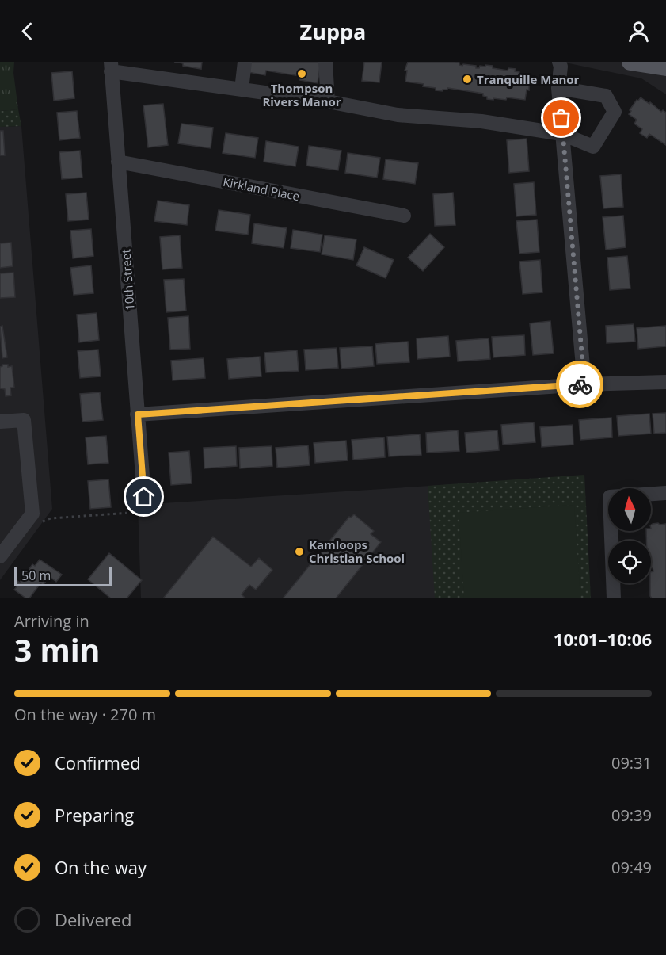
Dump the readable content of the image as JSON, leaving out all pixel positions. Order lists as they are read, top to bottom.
{
  "streets": {
    "street": ["Kirkland Place", "10th Street"]
  },
  "crossings": [
    ["Kirkland Place", "10th Street"]
  ],
  "places": ["Thompson Rivers Manor", "Tranquille Manor", "Kamloops Christian School"],
  "scale_bar": "50 m",
  "north": "top",
  "page": {
    "header": "Zuppa",
    "scale": "50 m",
    "heading": ["3 min", "Arriving in", "10:01–10:06"],
    "bar": "On the way · 270 m",
    "list": [
      ["Confirmed", "09:31"],
      ["Preparing", "09:39"],
      ["On the way", "09:49"],
      "Delivered"
    ]
  }
}
